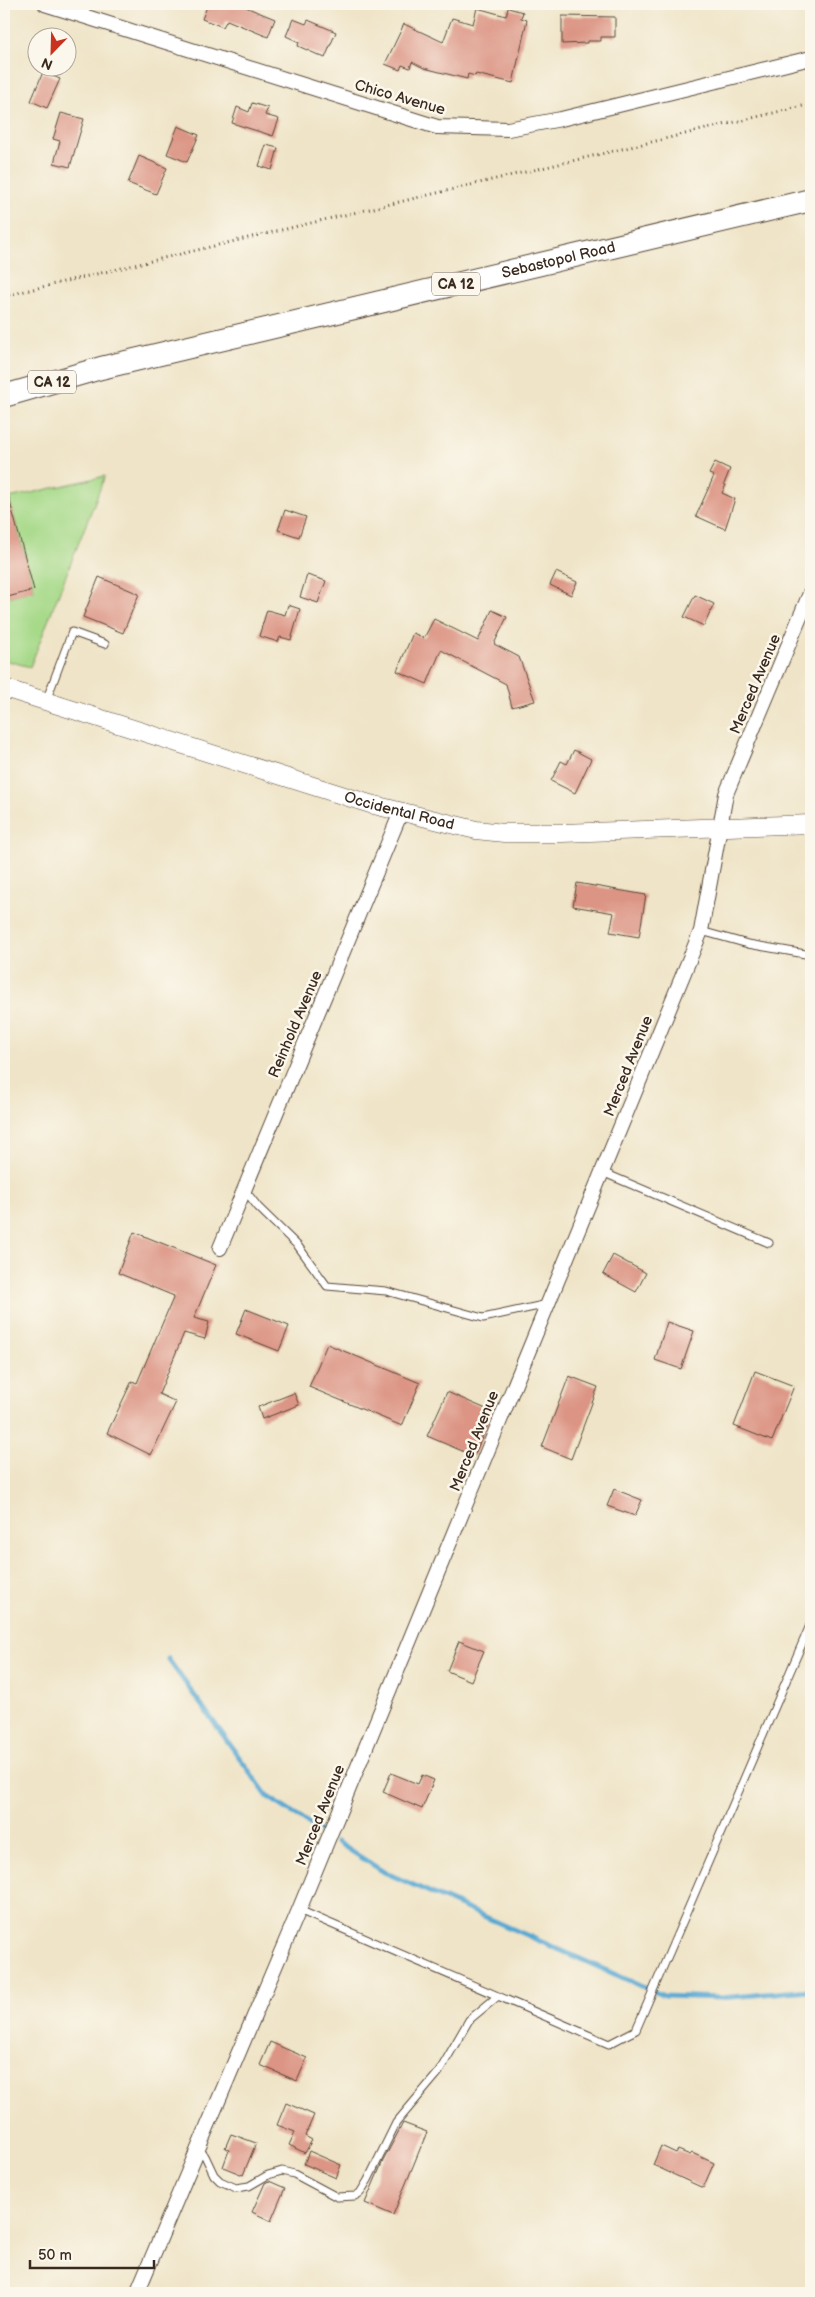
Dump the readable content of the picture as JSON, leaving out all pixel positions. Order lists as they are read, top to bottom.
{
  "streets": {
    "main road": ["Sebastopol Road", "CA 12"],
    "street": [
      "Chico Avenue",
      "Merced Avenue",
      "Occidental Road",
      "Reinhold Avenue"
    ]
  },
  "crossings": [
    ["Merced Avenue", "Occidental Road"],
    ["Occidental Road", "Reinhold Avenue"]
  ],
  "scale_bar": "50 m",
  "north": "bottom left"
}
